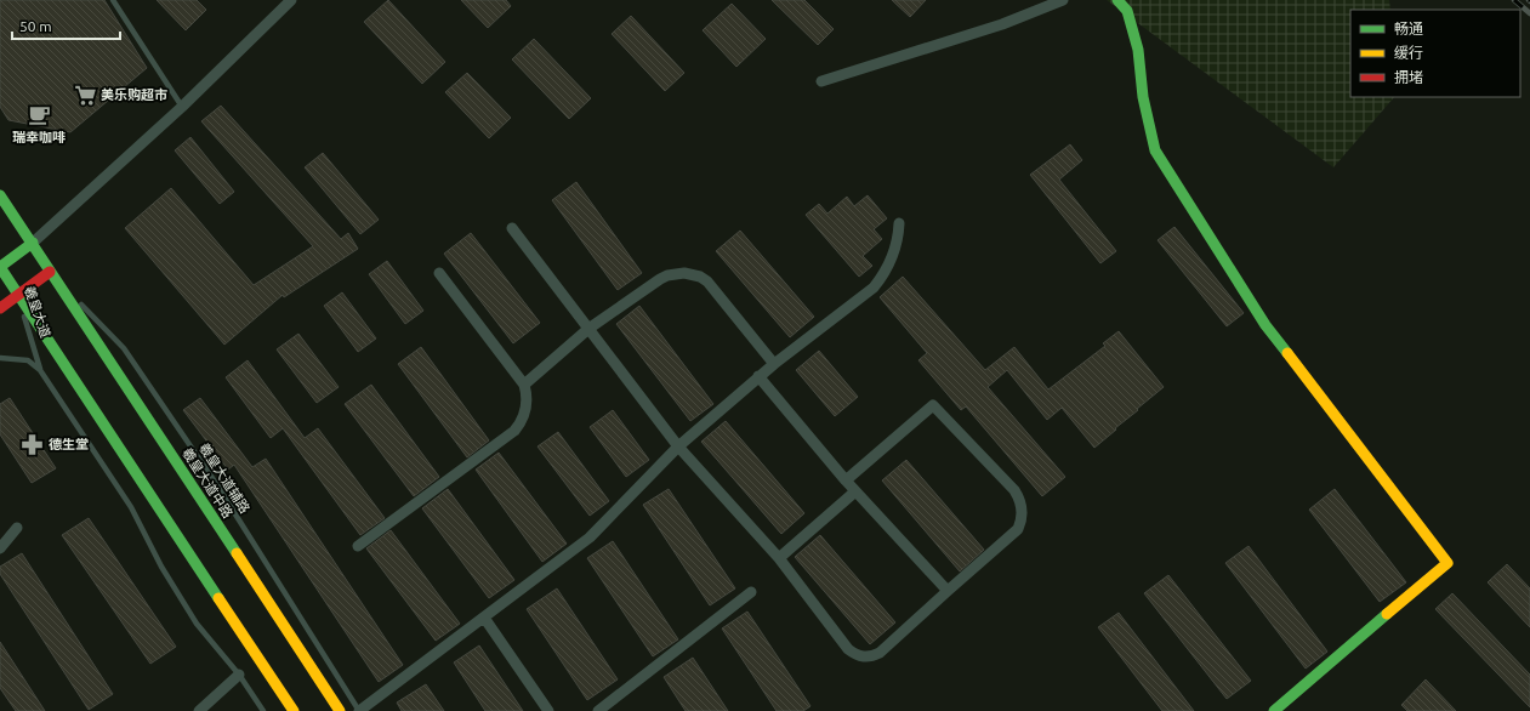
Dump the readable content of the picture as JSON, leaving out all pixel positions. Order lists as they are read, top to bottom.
{
  "streets": {
    "main road": ["羲皇大道", "羲皇大道中路"],
    "lane": ["羲皇大道辅路"]
  },
  "crossings": [
    ["羲皇大道", "羲皇大道辅路"],
    ["羲皇大道", "羲皇大道中路"],
    ["羲皇大道辅路", "羲皇大道中路"]
  ],
  "places": {
    "supermarket": ["美乐购超市"],
    "cafe": ["瑞幸咖啡"],
    "pharmacy": ["德生堂"]
  },
  "legend": ["畅通", "缓行", "拥堵"],
  "scale_bar": "50 m"
}
